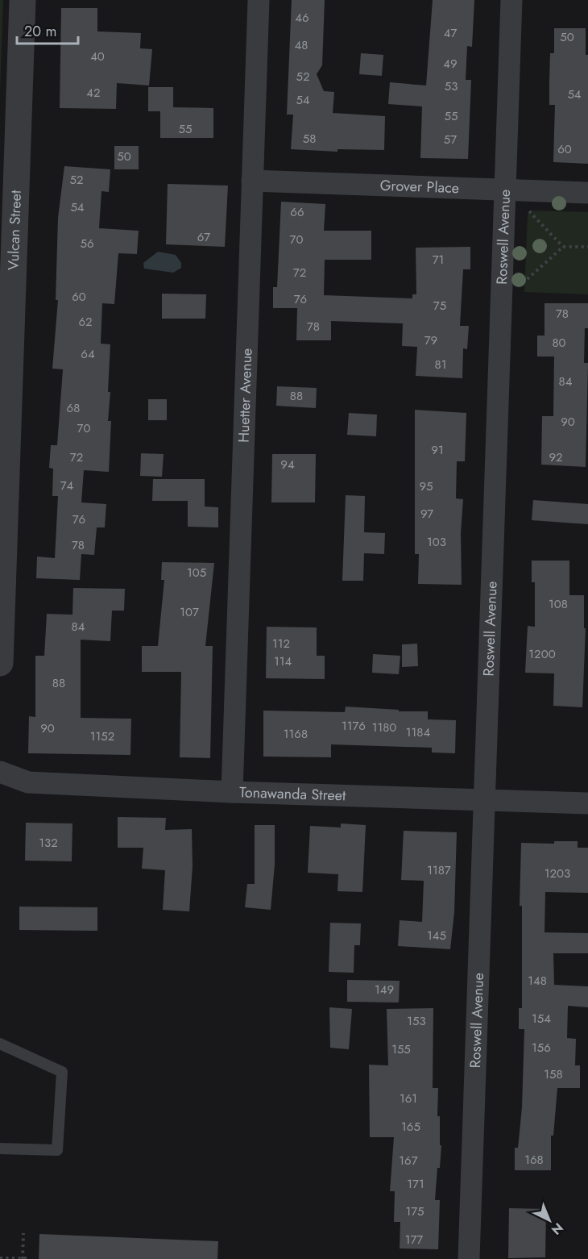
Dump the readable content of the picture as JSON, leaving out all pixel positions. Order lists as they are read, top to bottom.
{
  "streets": {
    "street": [
      "Grover Place",
      "Vulcan Street",
      "Roswell Avenue",
      "Huetter Avenue",
      "Tonawanda Street"
    ]
  },
  "crossings": [
    ["Grover Place", "Roswell Avenue"],
    ["Grover Place", "Huetter Avenue"],
    ["Roswell Avenue", "Tonawanda Street"],
    ["Huetter Avenue", "Tonawanda Street"]
  ],
  "house_numbers": [
    "46",
    "47",
    "50",
    "48",
    "40",
    "49",
    "52",
    "53",
    "42",
    "54",
    "54",
    "55",
    "55",
    "58",
    "57",
    "60",
    "50",
    "52",
    "54",
    "66",
    "67",
    "70",
    "56",
    "71",
    "72",
    "60",
    "76",
    "75",
    "78",
    "62",
    "78",
    "79",
    "80",
    "64",
    "81",
    "84",
    "88",
    "68",
    "90",
    "70",
    "91",
    "72",
    "92",
    "94",
    "74",
    "95",
    "97",
    "76",
    "103",
    "78",
    "105",
    "108",
    "107",
    "84",
    "112",
    "1200",
    "114",
    "88",
    "1176",
    "1180",
    "90",
    "1184",
    "1168",
    "1152",
    "132",
    "1187",
    "1203",
    "145",
    "148",
    "149",
    "154",
    "153",
    "156",
    "155",
    "158",
    "161",
    "165",
    "168",
    "167",
    "171",
    "175",
    "177"
  ],
  "scale_bar": "20 m",
  "north": "bottom right"
}
